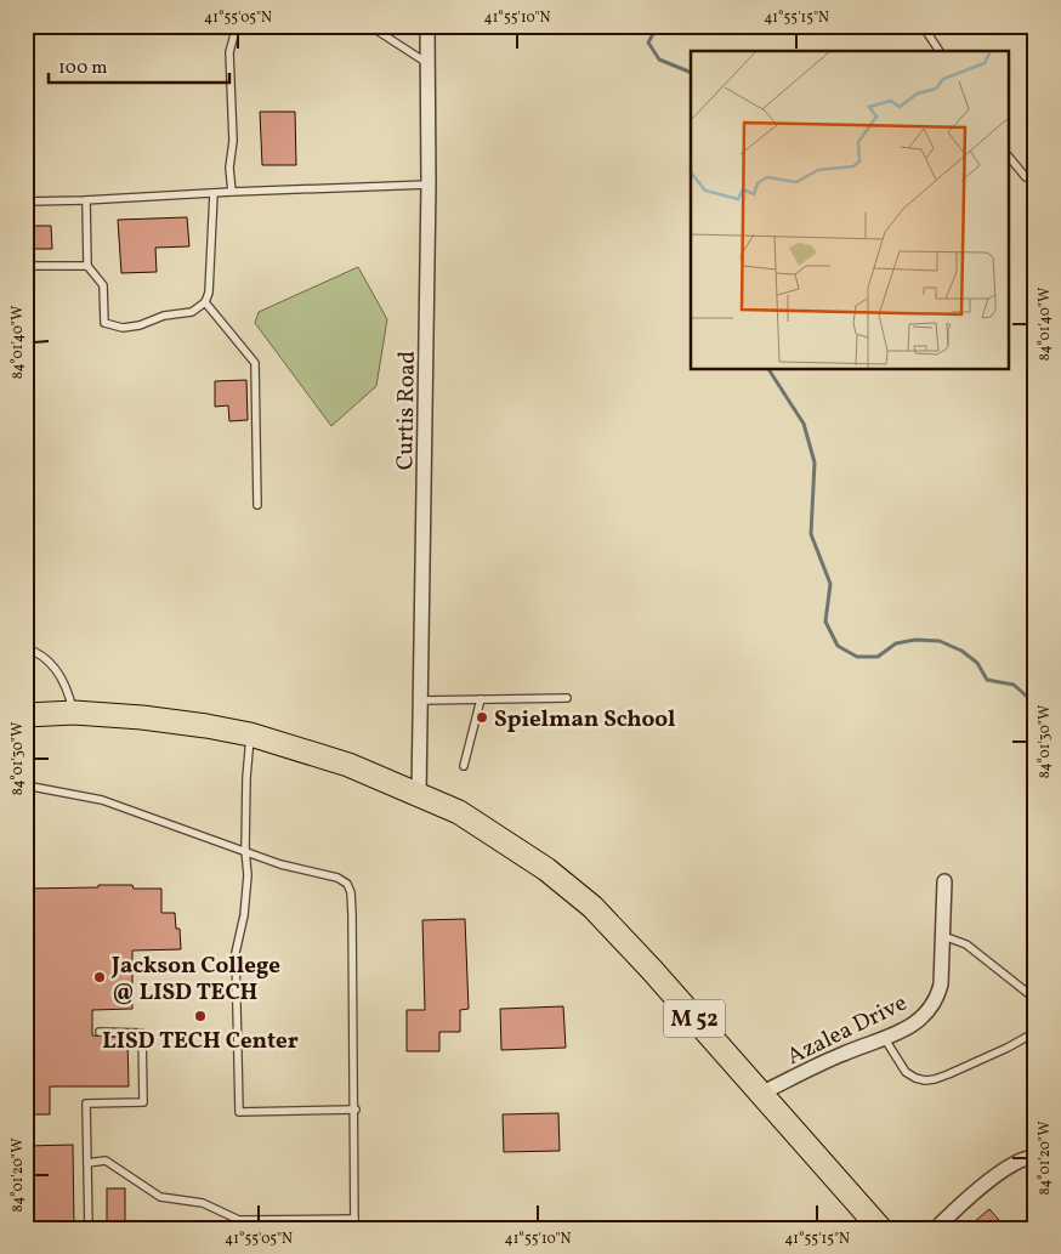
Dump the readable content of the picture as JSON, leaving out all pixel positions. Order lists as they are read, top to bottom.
{
  "streets": {
    "main road": ["M 52"],
    "street": ["Curtis Road", "Azalea Drive"]
  },
  "crossings": [
    ["Curtis Road", "M 52"],
    ["M 52", "Azalea Drive"]
  ],
  "places": ["Spielman School", "Jackson College @ LISD TECH", "LISD TECH Center"],
  "scale_bar": "100 m",
  "coordinates": [
    "41°55'05\"N",
    "41°55'10\"N",
    "41°55'15\"N",
    "84°01'40\"W",
    "84°01'30\"W",
    "84°01'20\"W"
  ]
}
